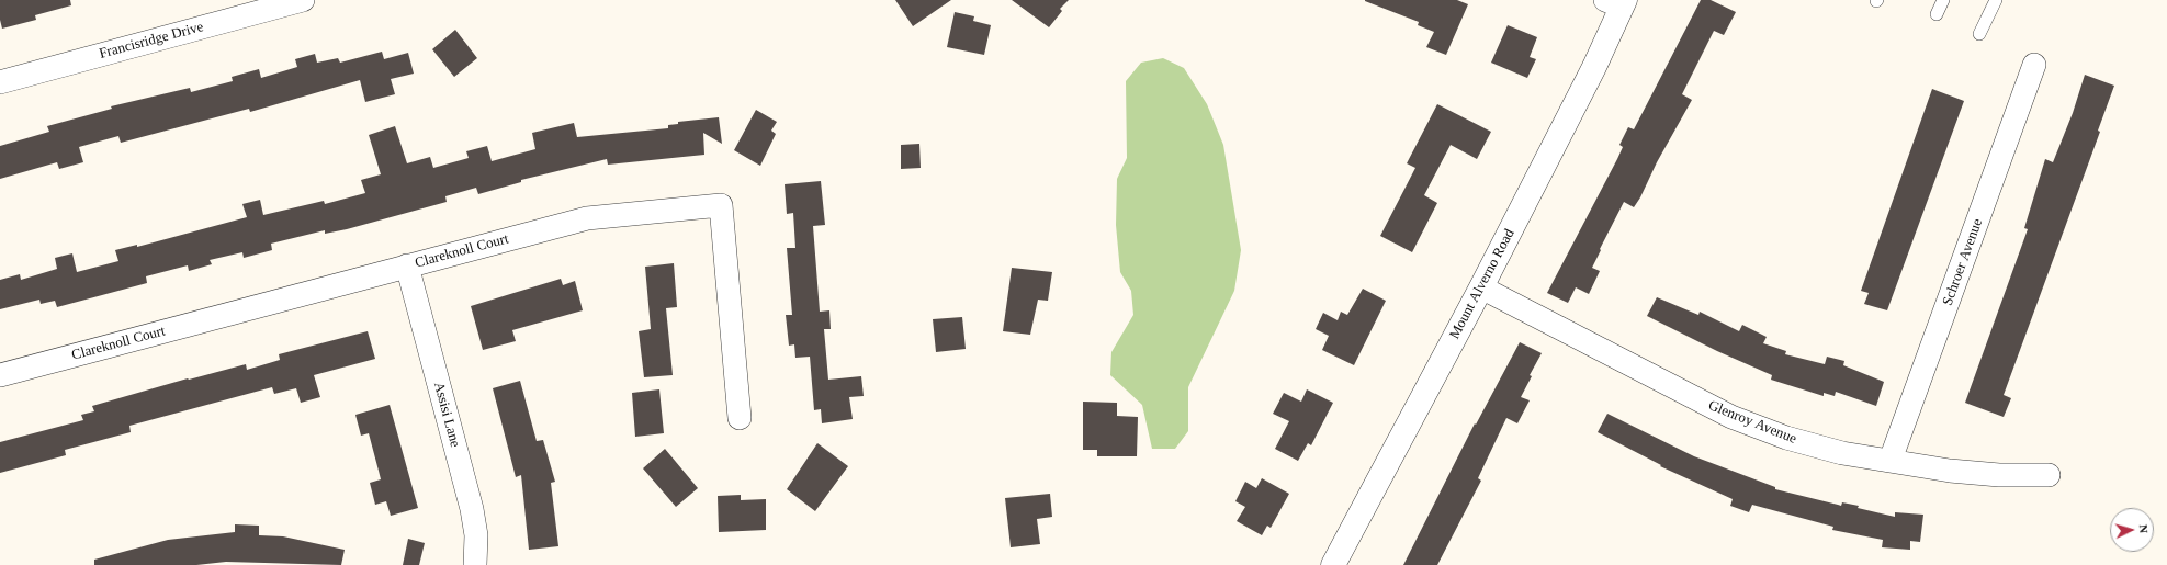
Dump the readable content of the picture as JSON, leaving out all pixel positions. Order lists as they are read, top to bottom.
{
  "streets": {
    "street": [
      "Francisridge Drive",
      "Clareknoll Court",
      "Schroer Avenue",
      "Mount Alverno Road",
      "Assisi Lane",
      "Glenroy Avenue"
    ]
  },
  "crossings": [
    ["Clareknoll Court", "Assisi Lane"],
    ["Schroer Avenue", "Glenroy Avenue"],
    ["Mount Alverno Road", "Glenroy Avenue"]
  ],
  "north": "right"
}
